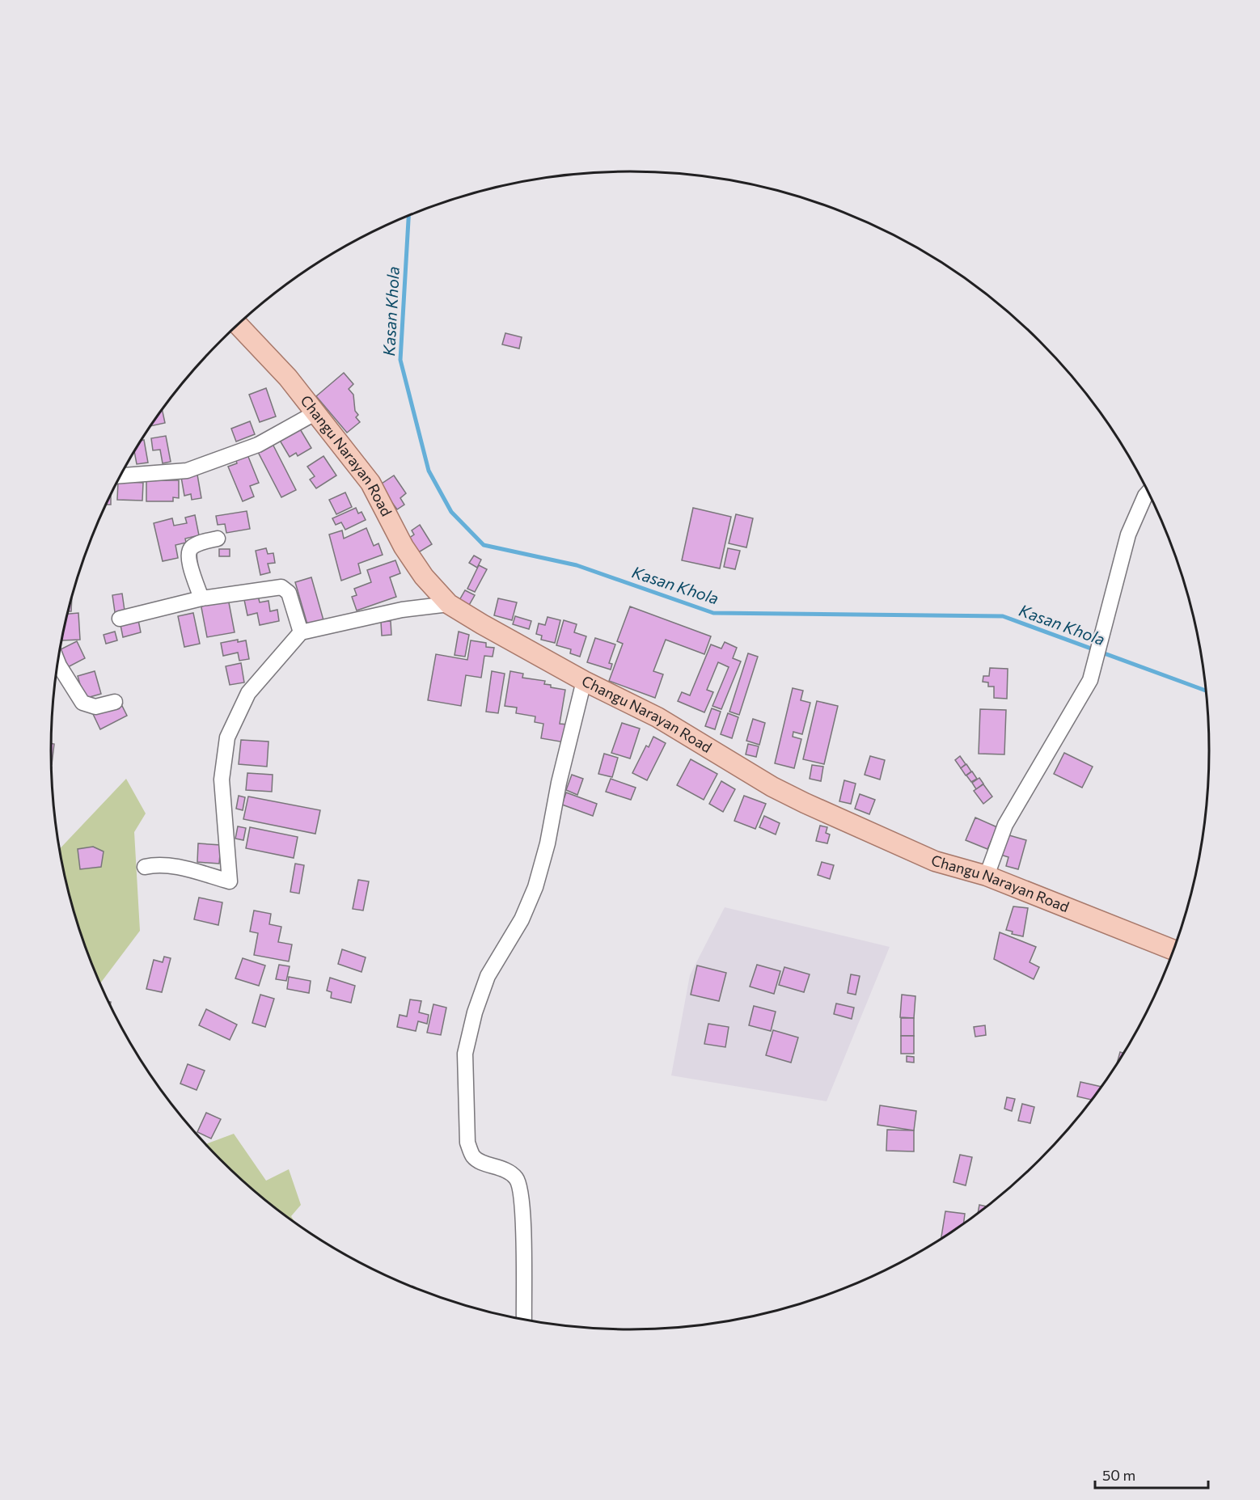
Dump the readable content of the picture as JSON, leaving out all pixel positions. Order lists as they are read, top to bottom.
{
  "streets": {
    "main road": ["Changu Narayan Road"]
  },
  "water": ["Kasan Khola"],
  "scale_bar": "50 m"
}
